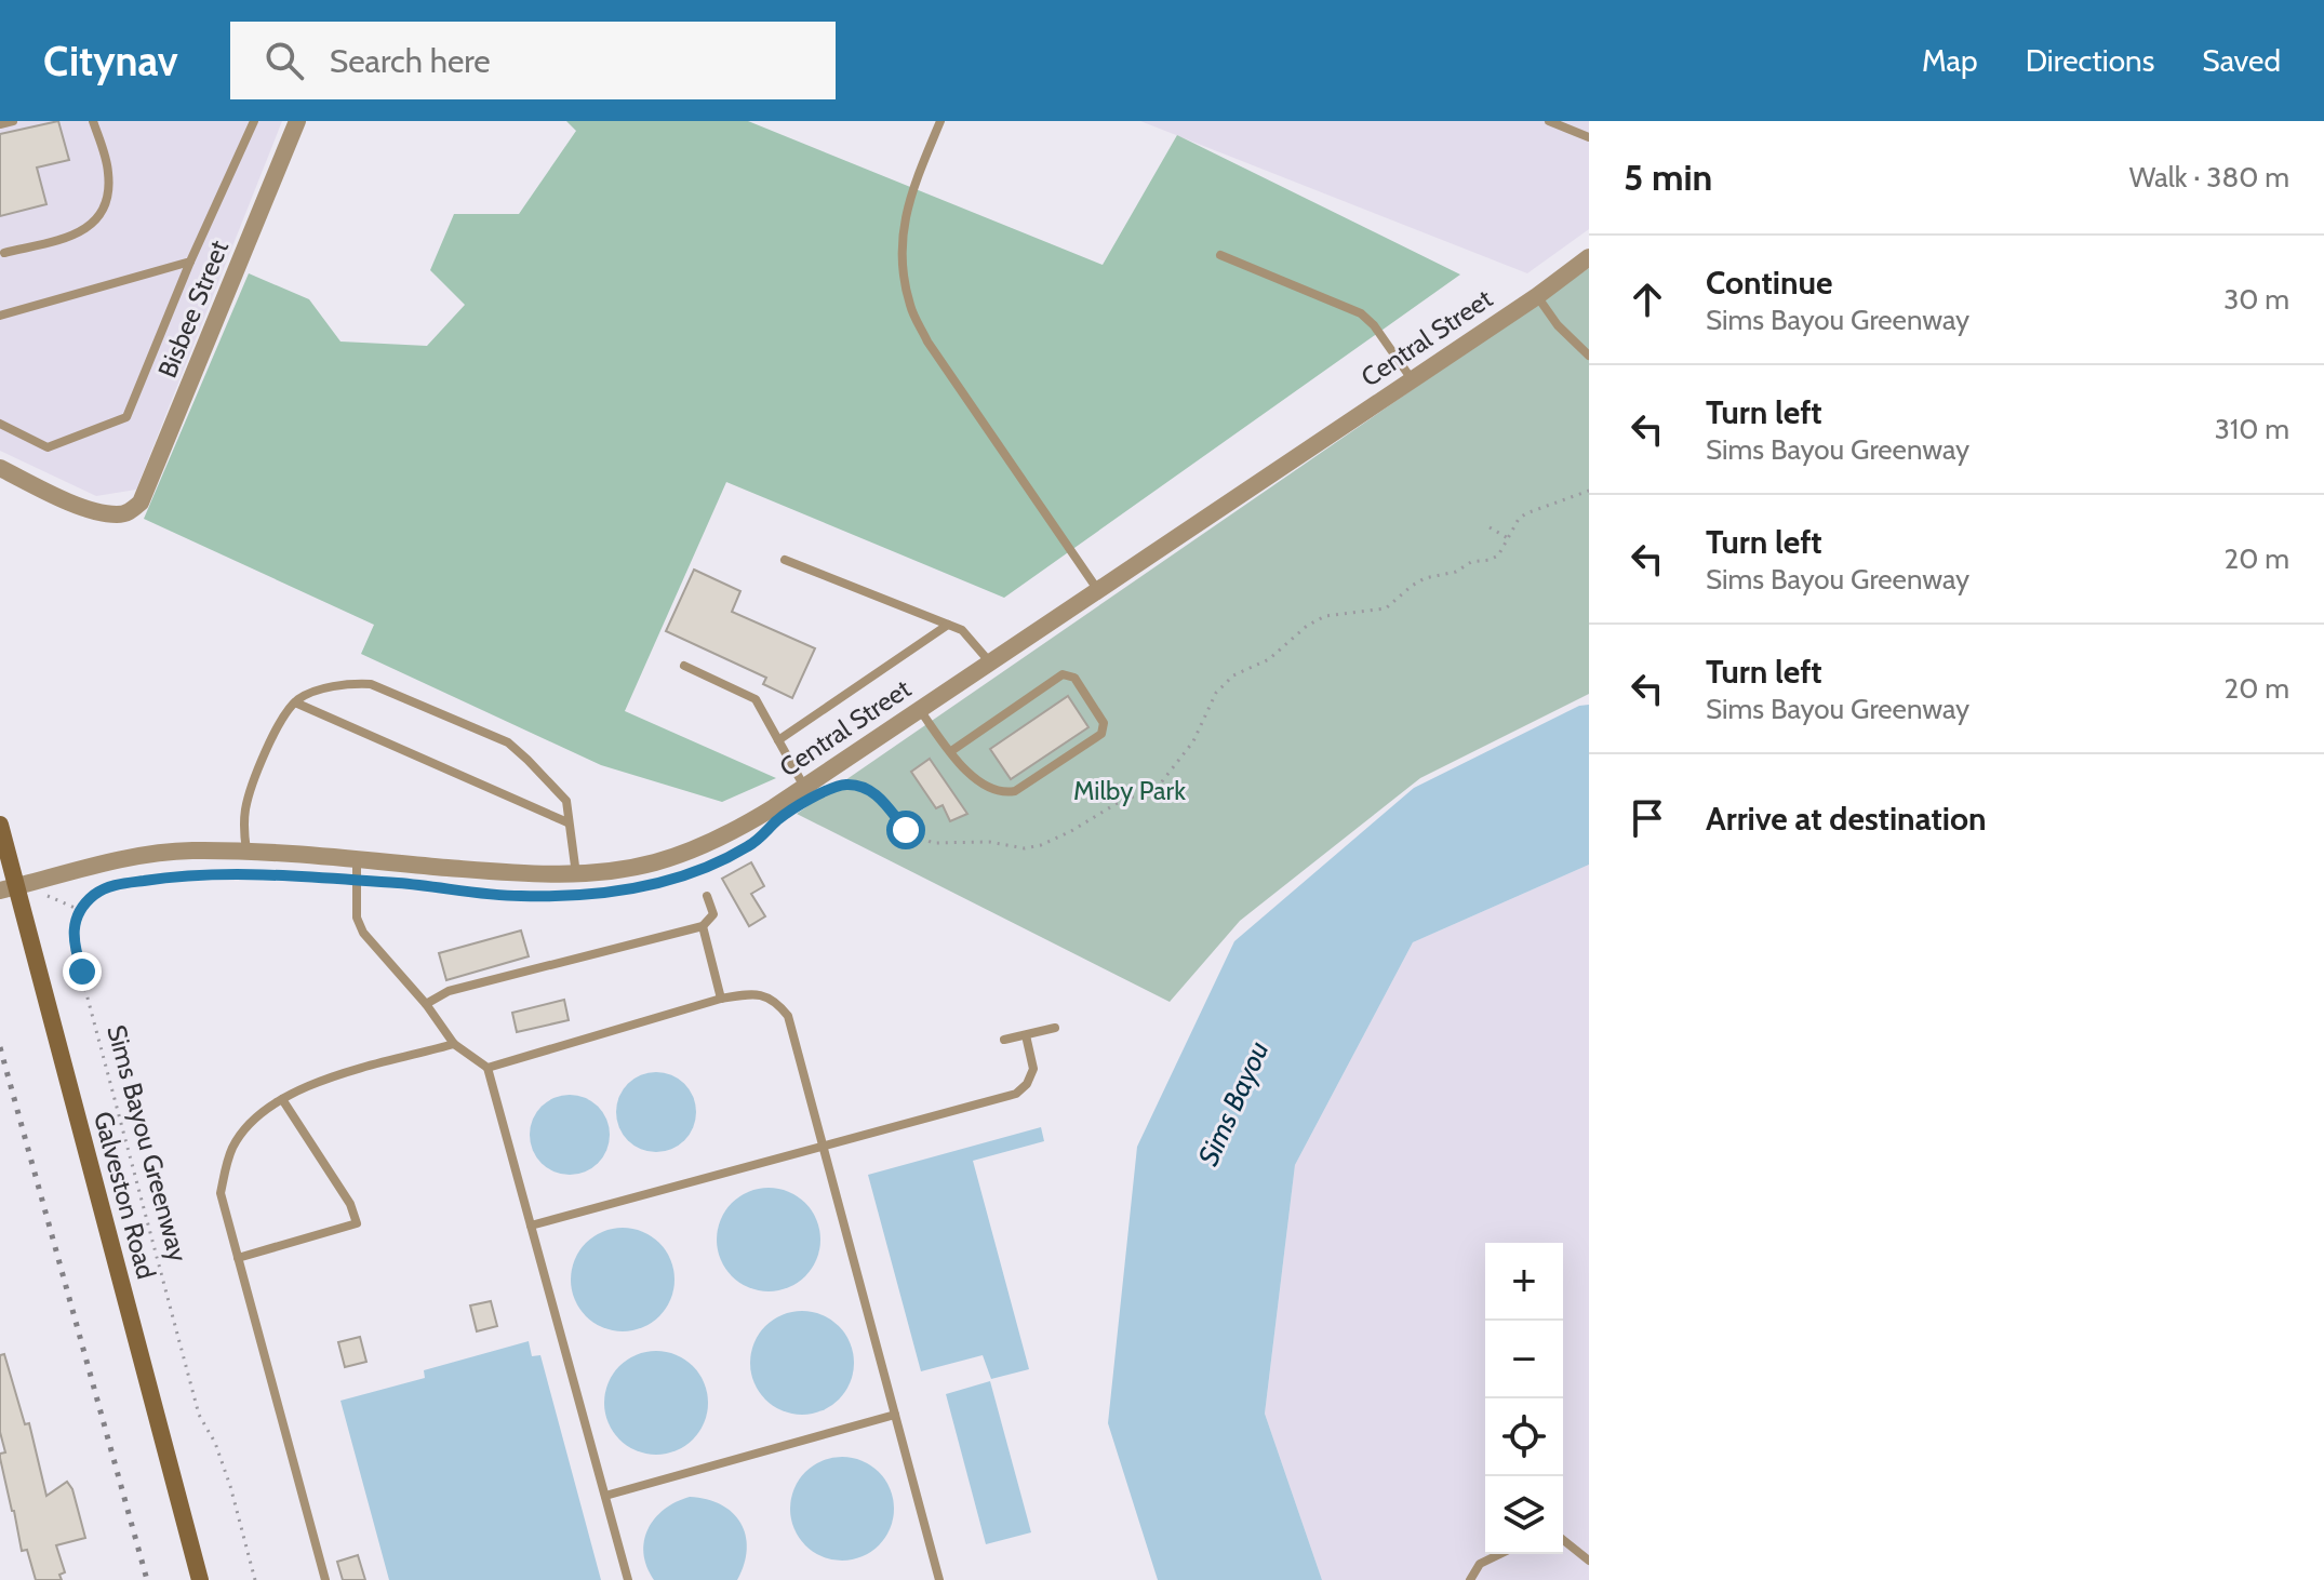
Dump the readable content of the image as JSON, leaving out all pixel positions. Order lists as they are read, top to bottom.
{
  "streets": {
    "main road": ["Galveston Road"],
    "street": ["Bisbee Street", "Central Street"],
    "path": ["Sims Bayou Greenway"]
  },
  "crossings": [
    ["Central Street", "Galveston Road"]
  ],
  "water": ["Sims Bayou"],
  "parks": ["Milby Park"],
  "page": {
    "header": "Citynav",
    "search": "Search here",
    "nav": ["Map", "Directions", "Saved"],
    "heading": ["5 min", "Walk · 380 m"],
    "list": [
      ["Continue", "Sims Bayou Greenway", "30 m"],
      ["Turn left", "Sims Bayou Greenway", "310 m"],
      ["Turn left", "Sims Bayou Greenway", "20 m"],
      ["Turn left", "Sims Bayou Greenway", "20 m"],
      "Arrive at destination"
    ],
    "map_buttons": ["+", "−"]
  }
}
